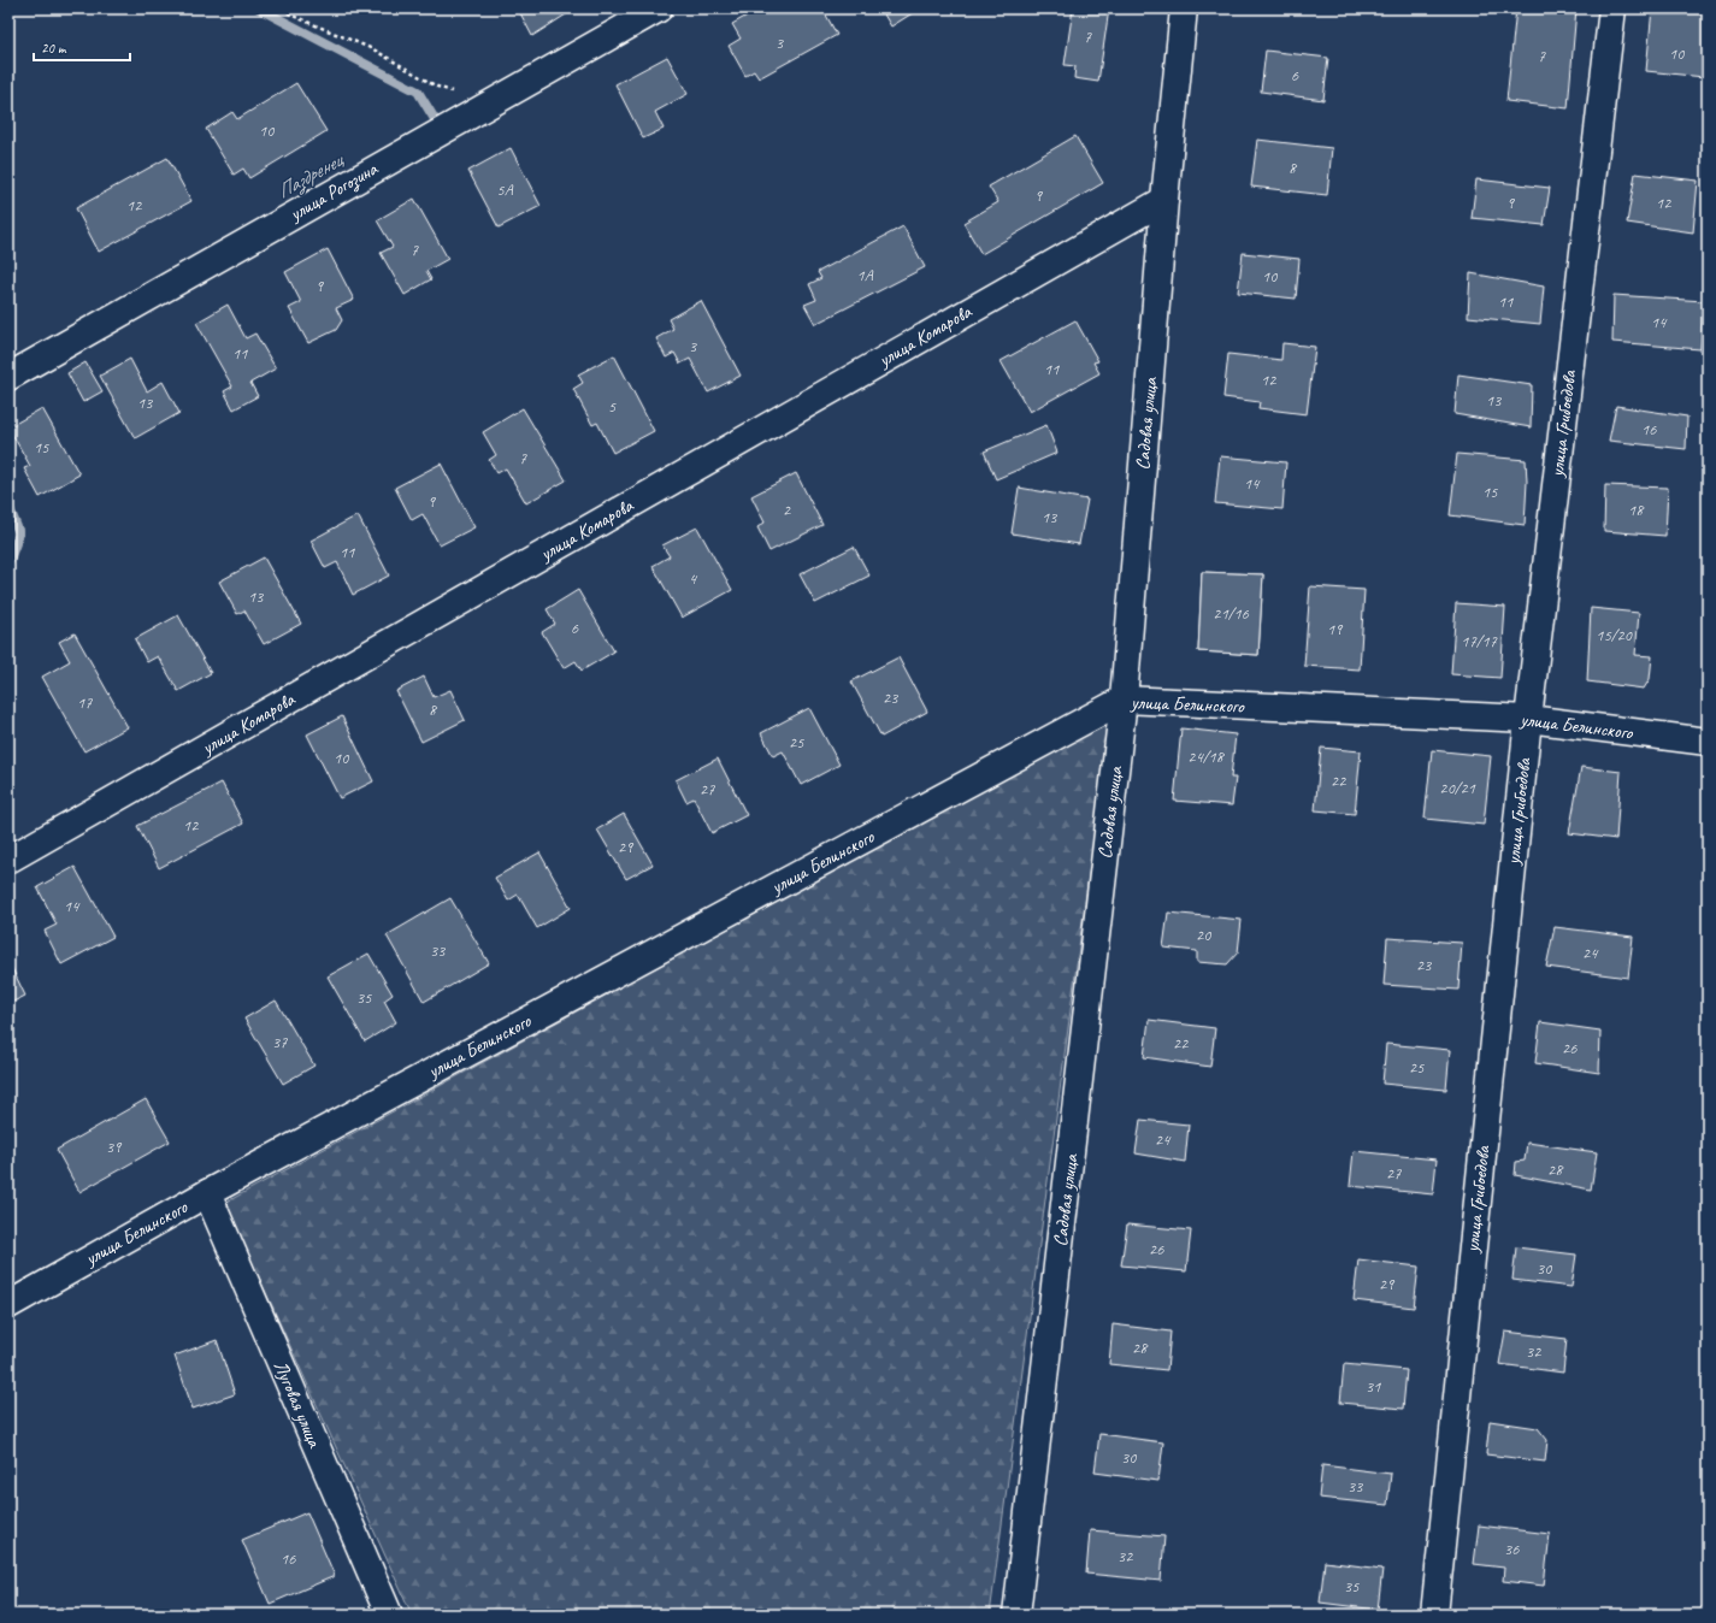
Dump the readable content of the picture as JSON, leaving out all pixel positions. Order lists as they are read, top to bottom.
{
  "streets": {
    "street": [
      "улица Рогозина",
      "улица Комарова",
      "Садовая улица",
      "улица Грибоедова",
      "улица Белинского",
      "Луговая улица"
    ]
  },
  "crossings": [
    ["улица Комарова", "Садовая улица"],
    ["Садовая улица", "улица Белинского"],
    ["улица Грибоедова", "улица Белинского"],
    ["улица Белинского", "Луговая улица"]
  ],
  "water": ["Паздренец"],
  "house_numbers": [
    "7",
    "3",
    "10",
    "7",
    "6",
    "10",
    "8",
    "5А",
    "9",
    "9",
    "12",
    "12",
    "7",
    "1А",
    "10",
    "9",
    "11",
    "14",
    "3",
    "11",
    "11",
    "12",
    "13",
    "13",
    "5",
    "16",
    "15",
    "7",
    "14",
    "15",
    "9",
    "2",
    "18",
    "13",
    "11",
    "4",
    "13",
    "21/16",
    "6",
    "19",
    "15/20",
    "17/17",
    "23",
    "17",
    "8",
    "25",
    "24/18",
    "10",
    "22",
    "20/21",
    "27",
    "12",
    "29",
    "14",
    "20",
    "33",
    "24",
    "23",
    "35",
    "37",
    "22",
    "26",
    "25",
    "24",
    "39",
    "28",
    "27",
    "26",
    "30",
    "29",
    "28",
    "32",
    "31",
    "30",
    "33",
    "36",
    "32",
    "16",
    "35"
  ],
  "scale_bar": "20 m"
}
